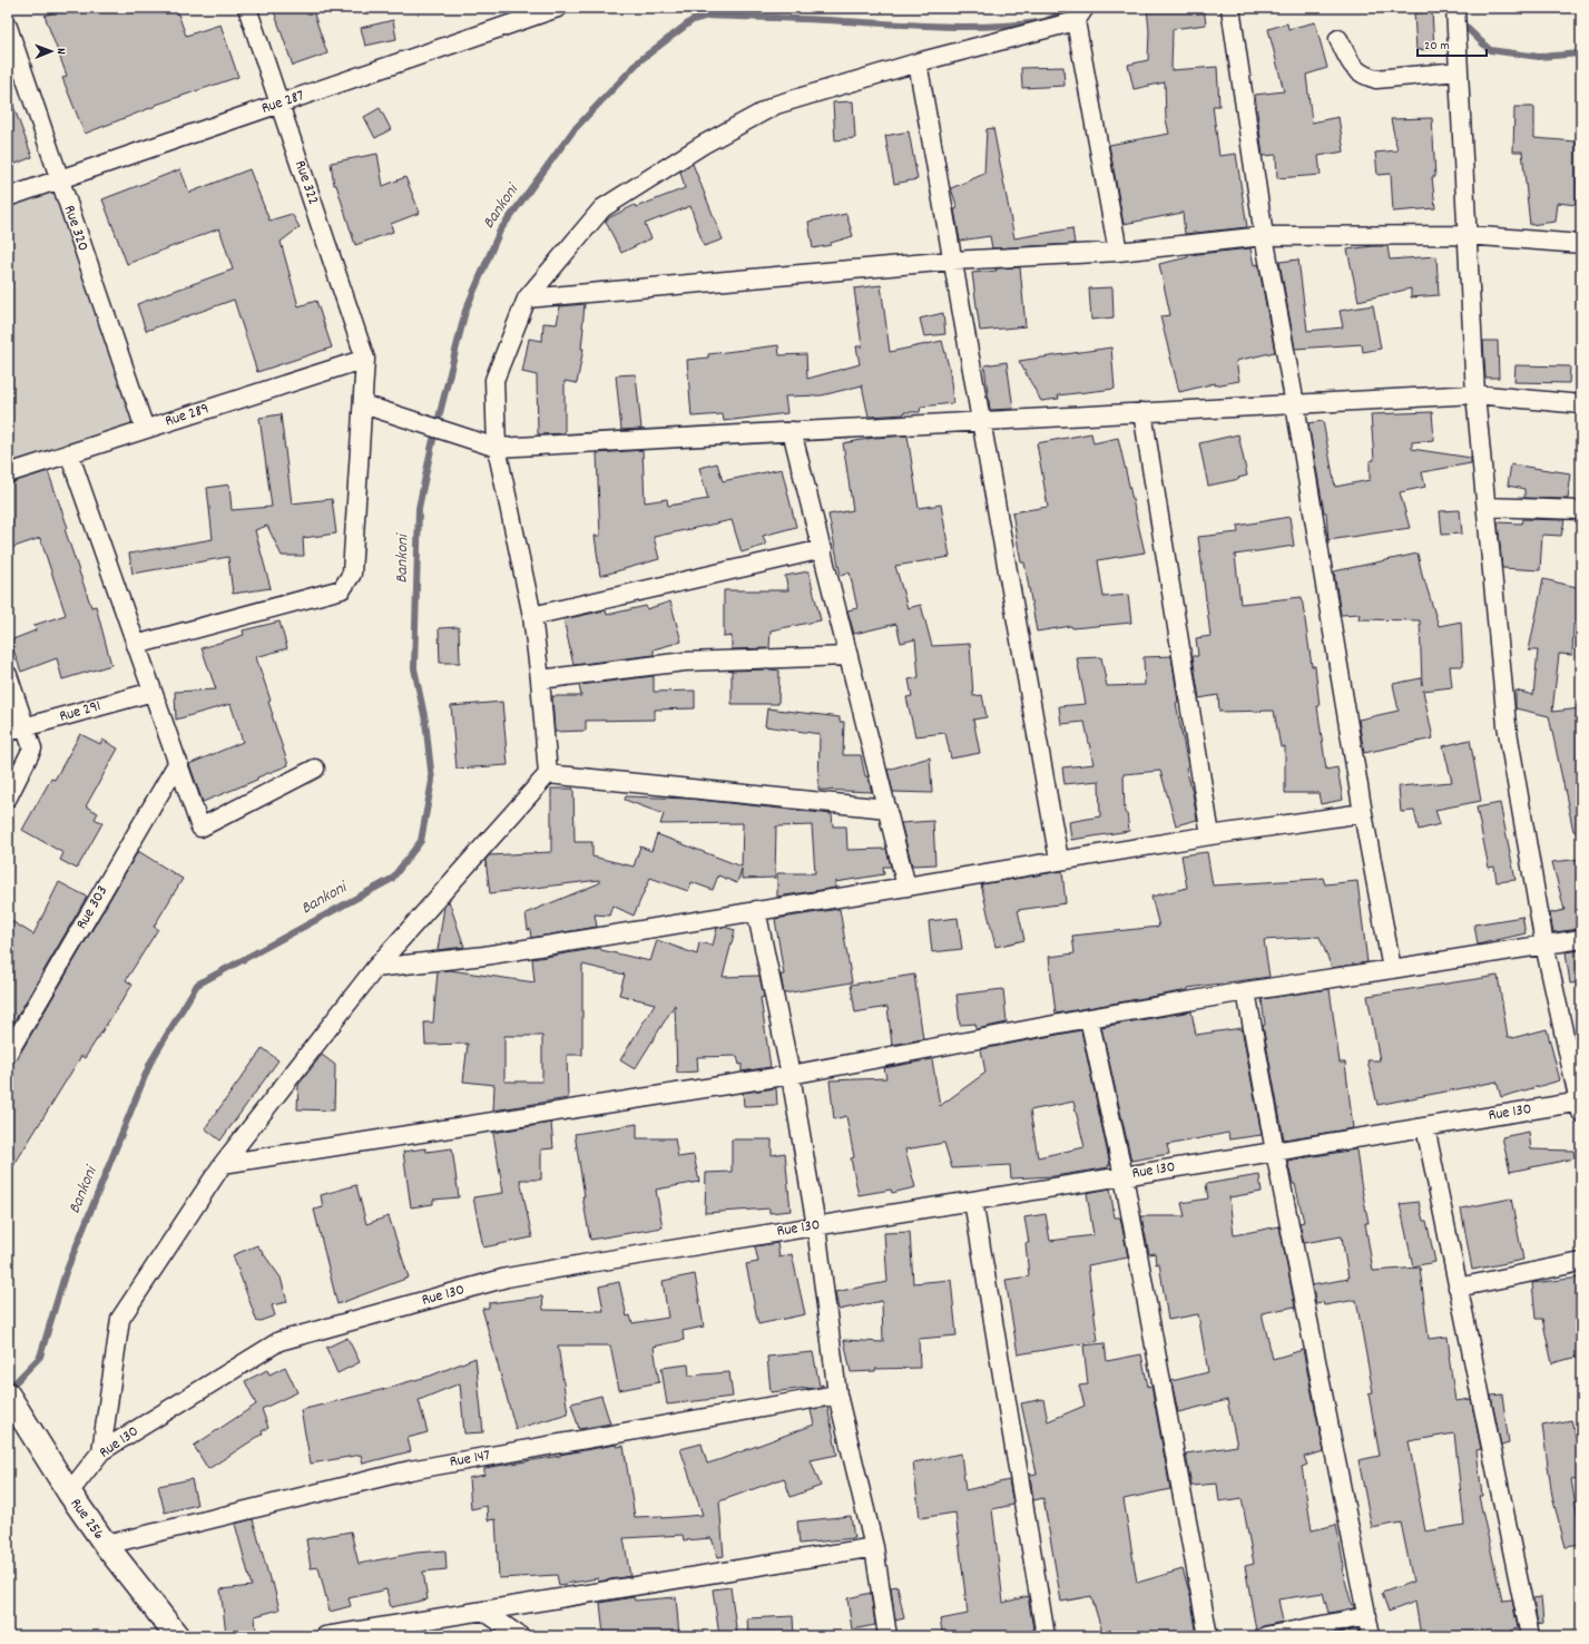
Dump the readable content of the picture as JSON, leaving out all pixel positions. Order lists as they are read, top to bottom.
{
  "streets": {
    "street": [
      "Rue 287",
      "Rue 322",
      "Rue 320",
      "Rue 289",
      "Rue 291",
      "Rue 303",
      "Rue 130",
      "Rue 147",
      "Rue 256"
    ]
  },
  "crossings": [
    ["Rue 287", "Rue 322"],
    ["Rue 287", "Rue 320"],
    ["Rue 322", "Rue 289"],
    ["Rue 320", "Rue 289"],
    ["Rue 130", "Rue 256"],
    ["Rue 147", "Rue 256"]
  ],
  "water": ["Bankoni"],
  "scale_bar": "20 m",
  "north": "right"
}
